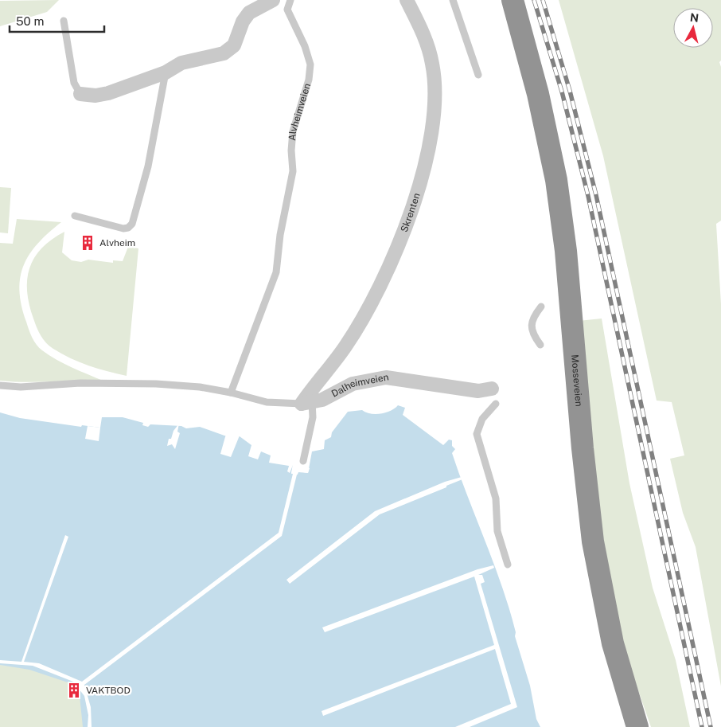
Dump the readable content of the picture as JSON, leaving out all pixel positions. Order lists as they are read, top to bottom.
{
  "streets": {
    "highway": ["Mosseveien"],
    "street": ["Skrenten", "Dalheimveien"],
    "lane": ["Alvheimveien"]
  },
  "crossings": [
    ["Alvheimveien", "Dalheimveien"],
    ["Skrenten", "Dalheimveien"]
  ],
  "places": {
    "building": ["Alvheim", "VAKTBOD"]
  },
  "scale_bar": "50 m",
  "north": "top"
}
